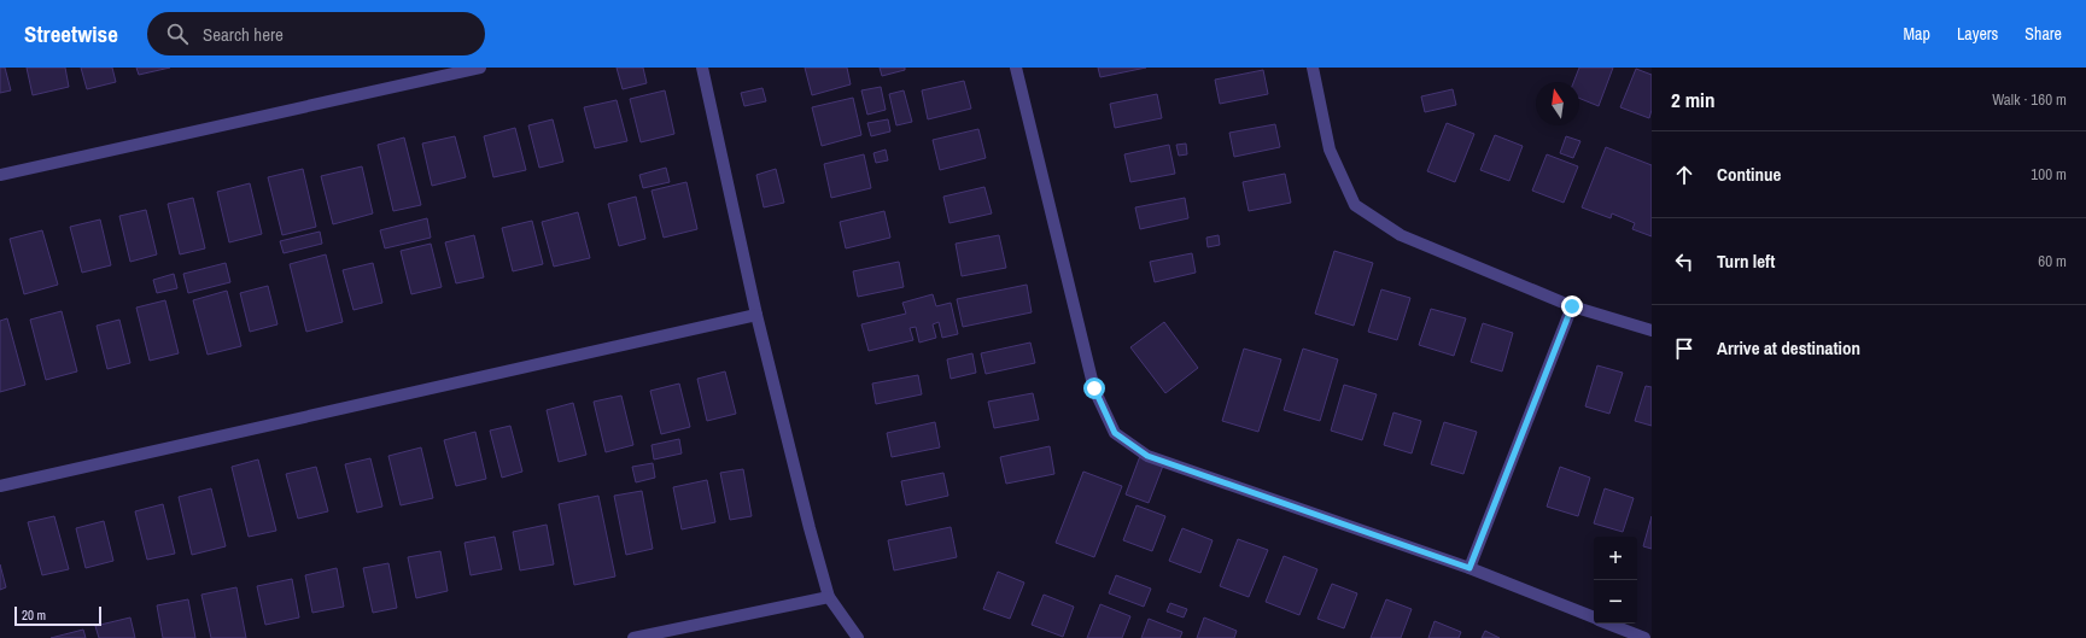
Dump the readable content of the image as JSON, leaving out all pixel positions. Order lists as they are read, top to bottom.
{
  "scale_bar": "20 m",
  "north": "top",
  "page": {
    "header": "Streetwise",
    "search": "Search here",
    "nav": ["Map", "Layers", "Share"],
    "heading": ["2 min", "Walk · 160 m"],
    "list": [
      ["Continue", "100 m"],
      ["Turn left", "60 m"],
      "Arrive at destination"
    ],
    "map_buttons": ["+", "−"],
    "scale": "20 m"
  }
}
